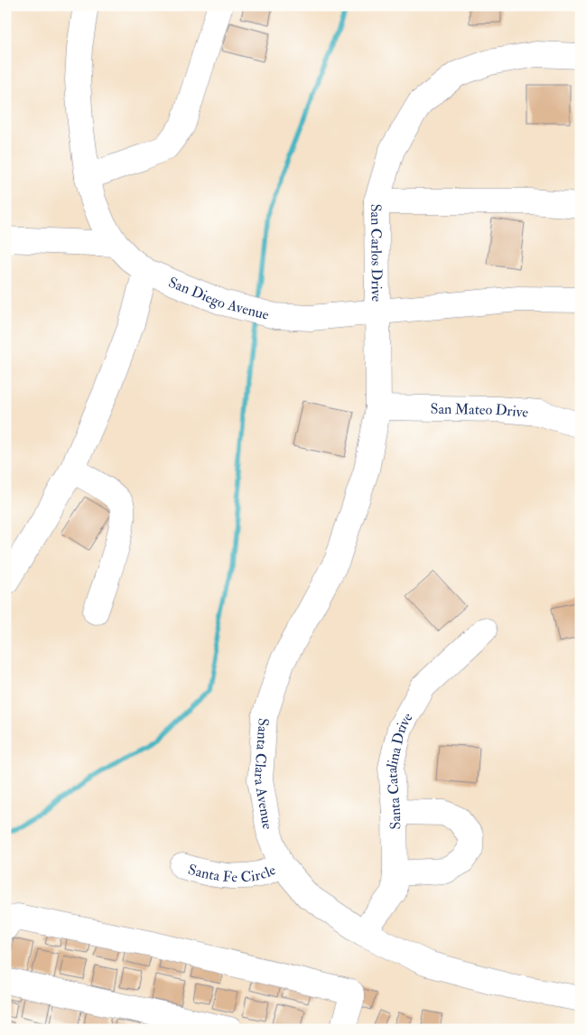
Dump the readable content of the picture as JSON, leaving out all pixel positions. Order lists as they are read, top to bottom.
{
  "streets": {
    "street": [
      "San Carlos Drive",
      "San Diego Avenue",
      "San Mateo Drive",
      "Santa Catalina Drive",
      "Santa Clara Avenue",
      "Santa Fe Circle"
    ]
  },
  "crossings": [
    ["San Carlos Drive", "San Diego Avenue"],
    ["San Carlos Drive", "Santa Clara Avenue"],
    ["San Diego Avenue", "Santa Clara Avenue"],
    ["San Mateo Drive", "Santa Clara Avenue"],
    ["Santa Catalina Drive", "Santa Clara Avenue"],
    ["Santa Clara Avenue", "Santa Fe Circle"]
  ]
}
